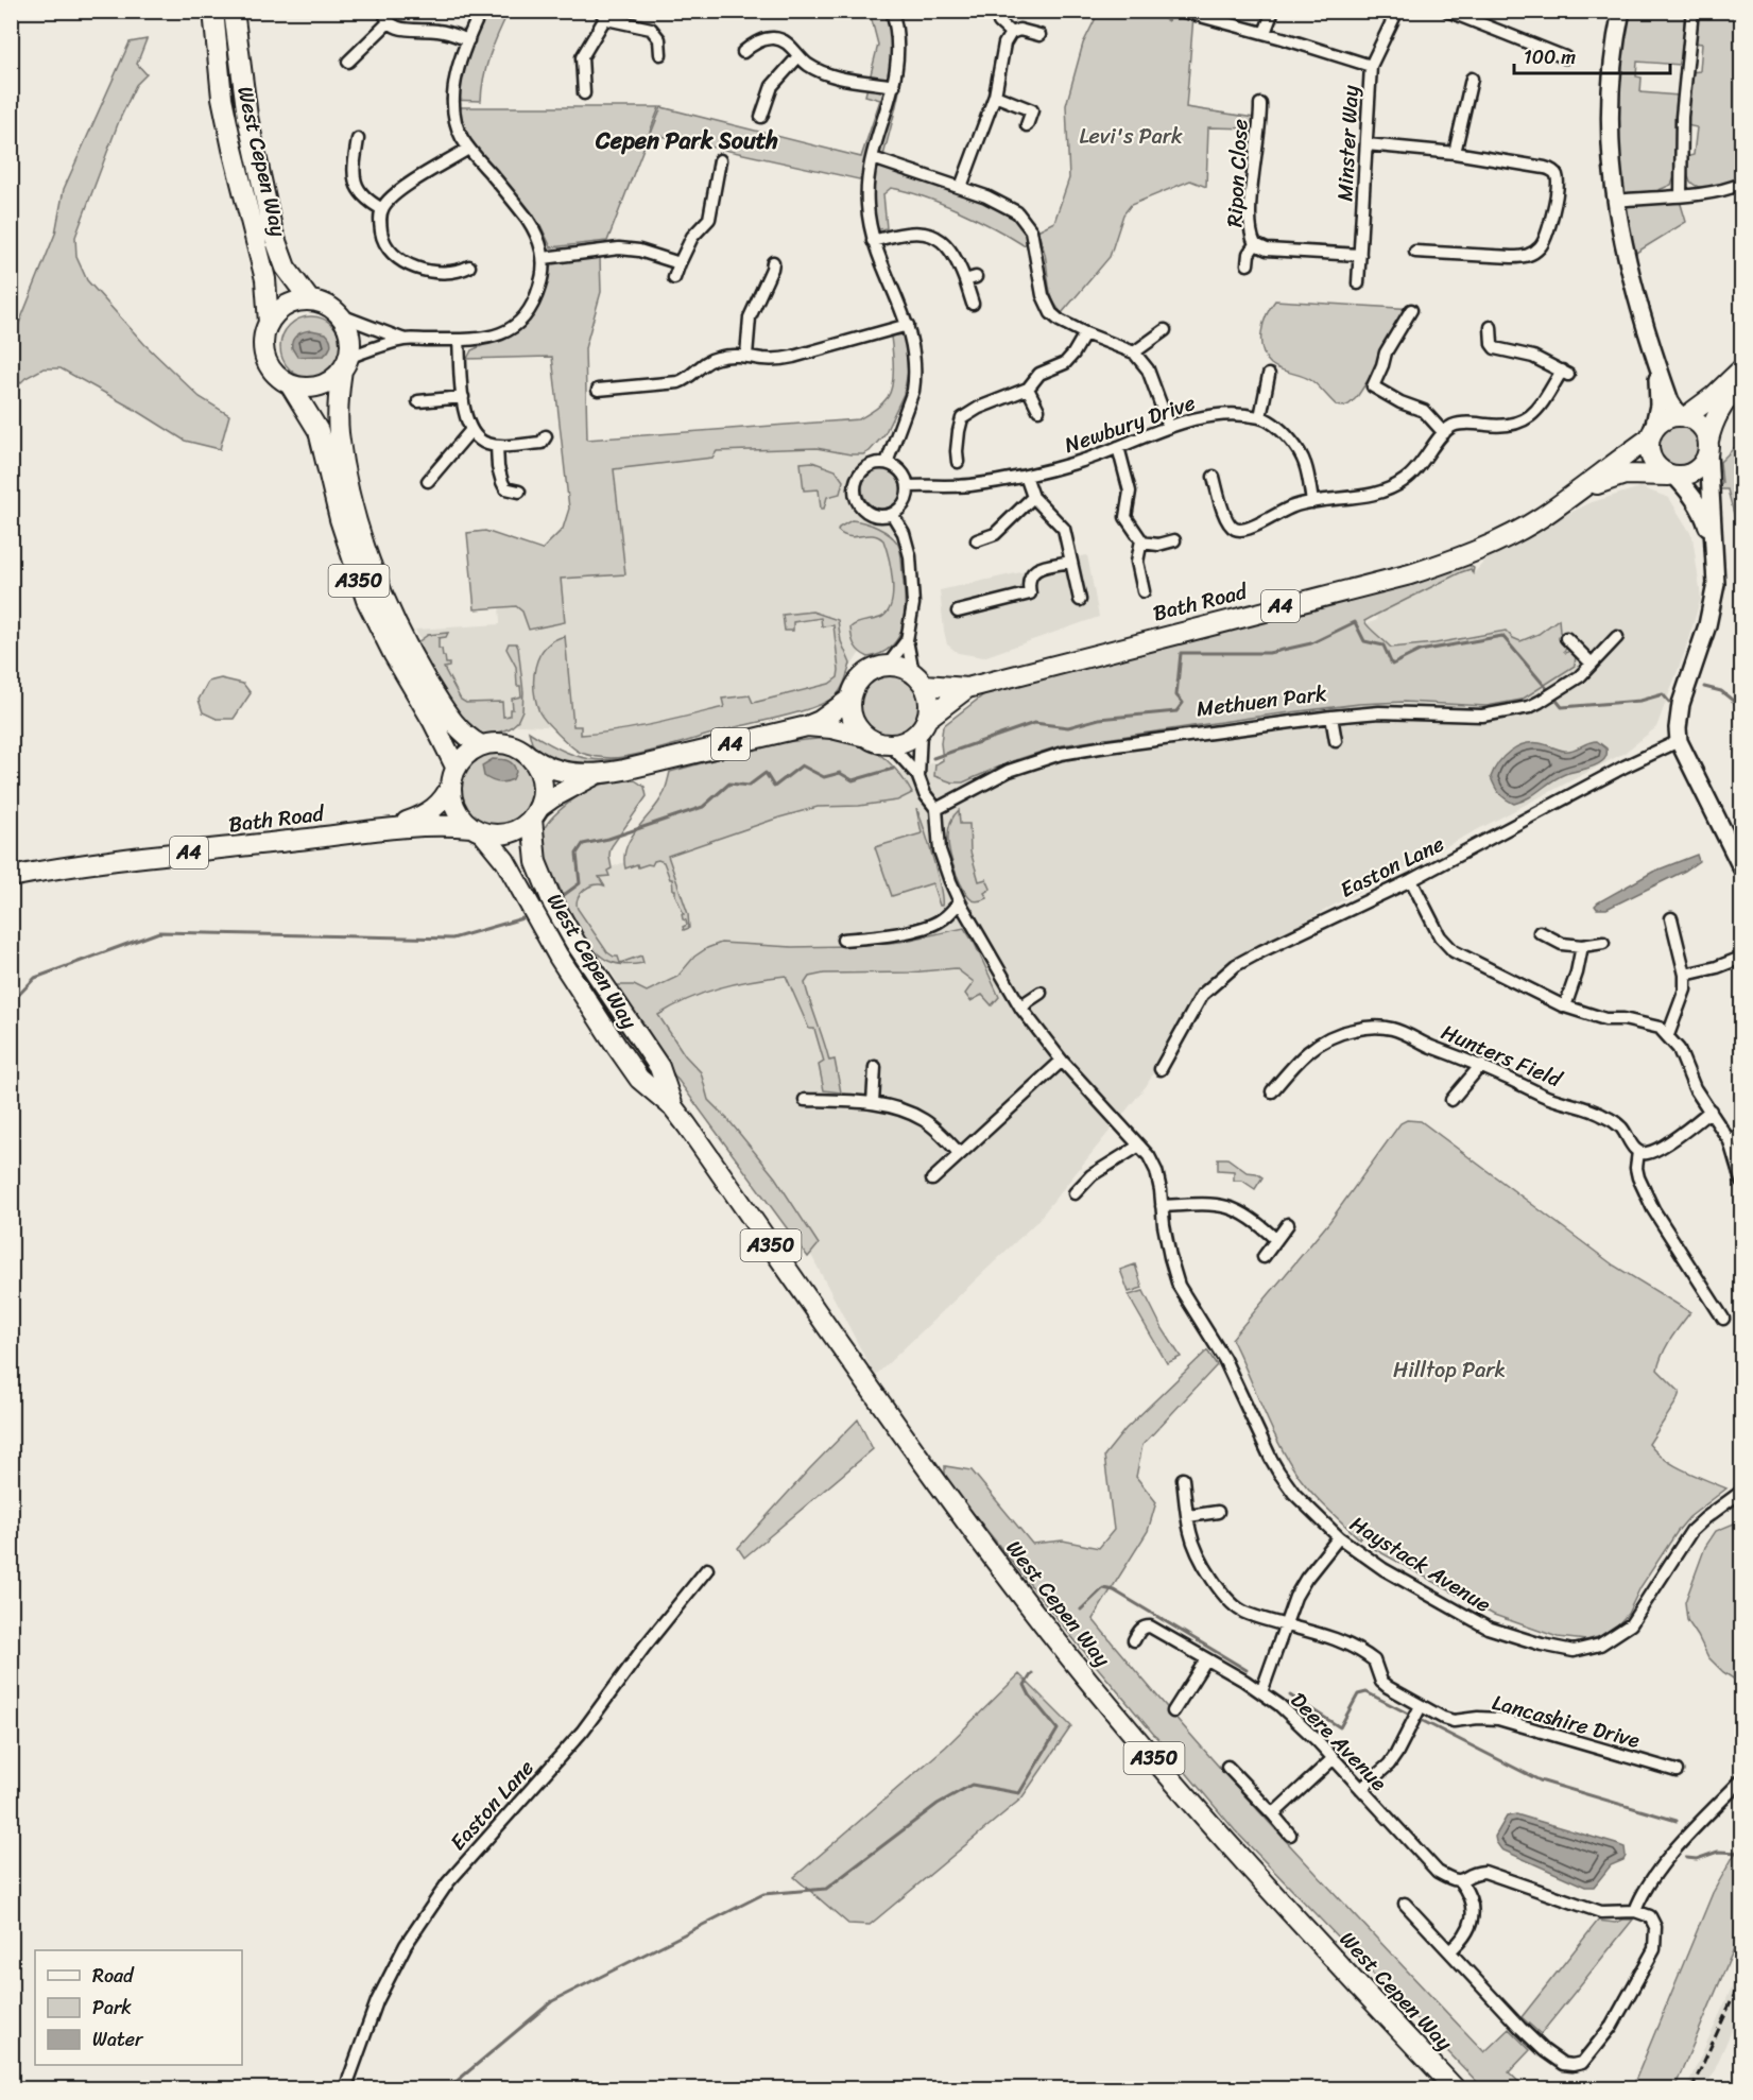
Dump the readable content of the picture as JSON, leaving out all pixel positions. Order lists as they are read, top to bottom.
{
  "streets": {
    "main road": [
      "West Cepen Way",
      "A350",
      "Bath Road",
      "A4"
    ],
    "street": [
      "Minster Way",
      "Ripon Close",
      "Newbury Drive",
      "Methuen Park",
      "Easton Lane",
      "Hunters Field",
      "Haystack Avenue",
      "Lancashire Drive",
      "Deere Avenue"
    ]
  },
  "crossings": [
    ["Minster Way", "Ripon Close"],
    ["West Cepen Way", "A350"],
    ["West Cepen Way", "Bath Road"],
    ["West Cepen Way", "A4"],
    ["A350", "Bath Road"],
    ["A350", "A4"],
    ["Bath Road", "A4"]
  ],
  "districts": ["Cepen Park South"],
  "parks": ["Levi's Park", "Hilltop Park"],
  "legend": ["Road", "Park", "Water"],
  "scale_bar": "100 m"
}
